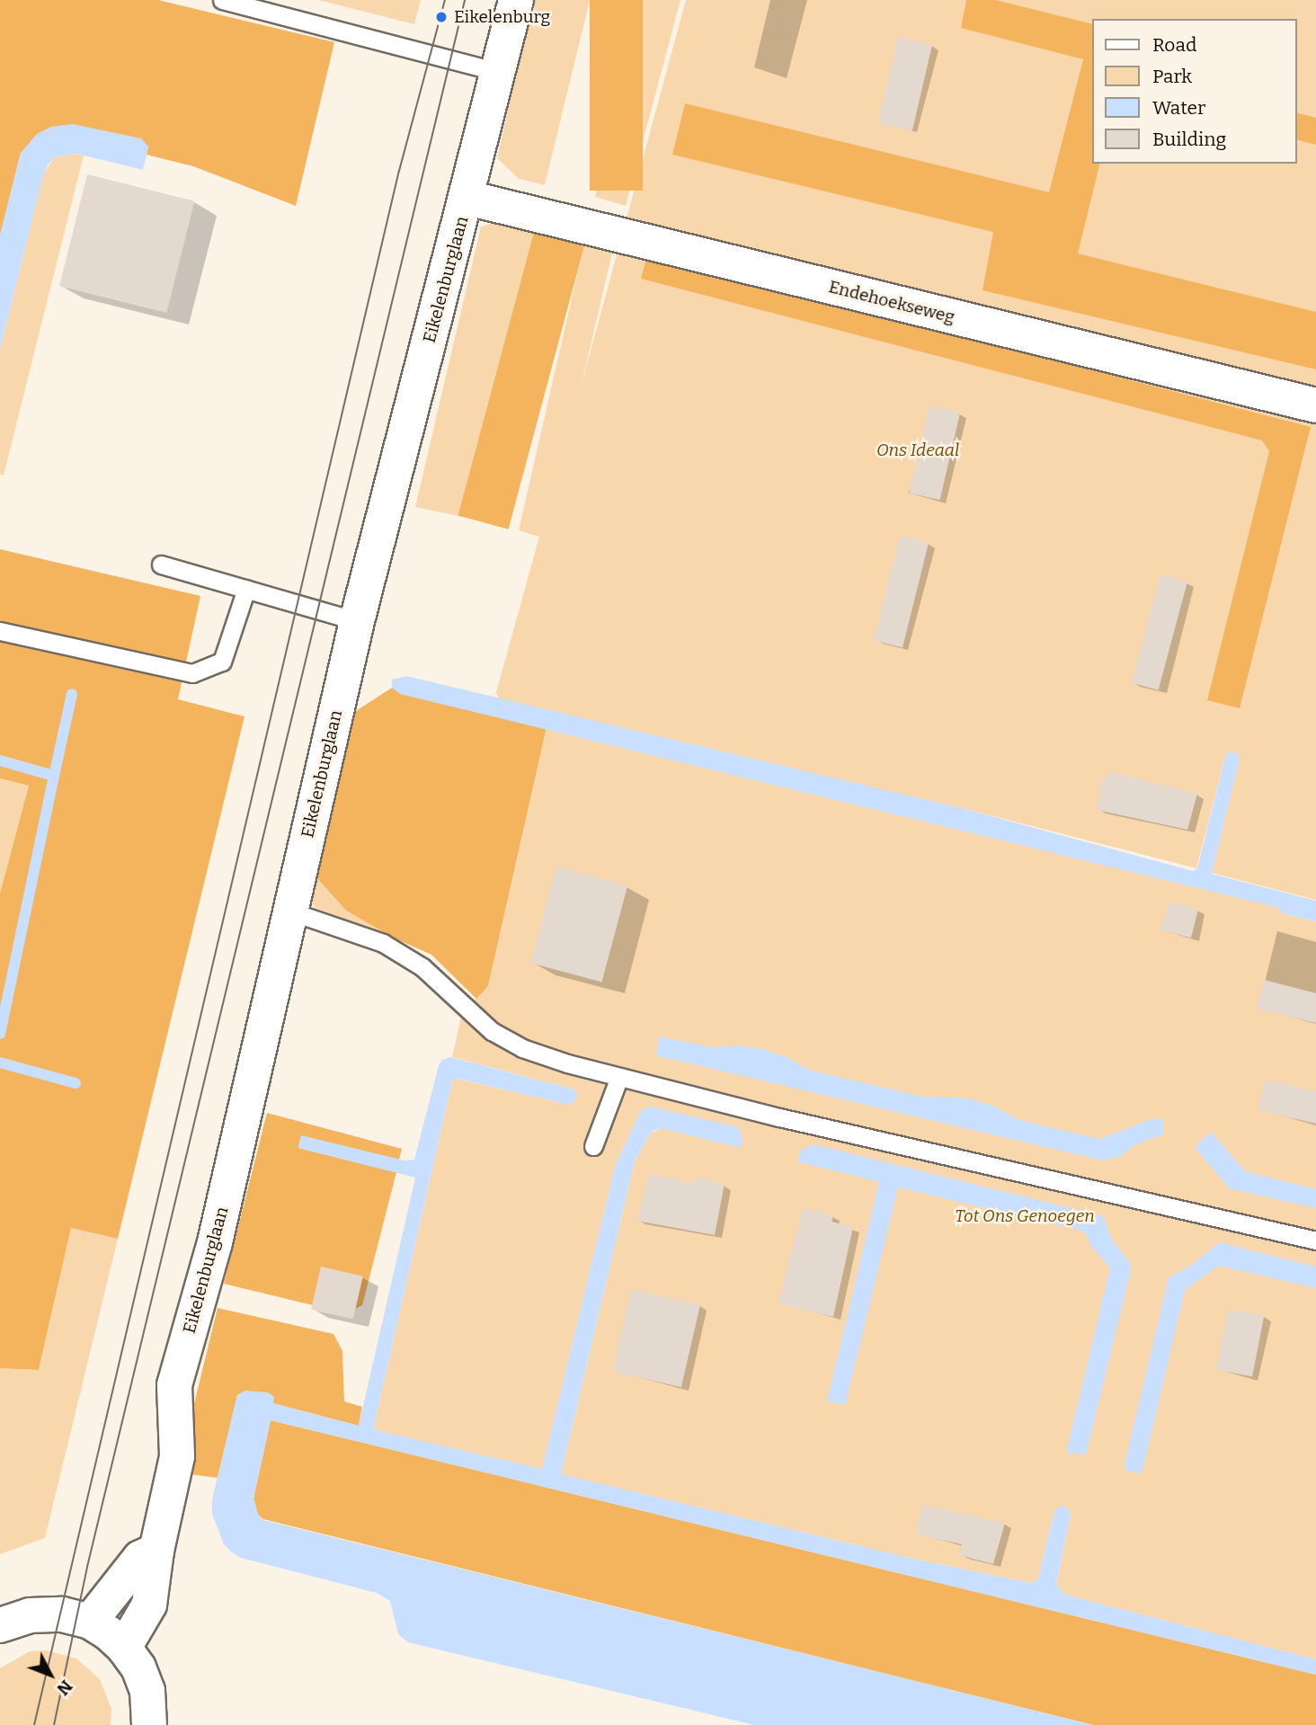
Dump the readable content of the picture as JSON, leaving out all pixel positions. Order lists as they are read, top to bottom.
{
  "streets": {
    "street": ["Eikelenburglaan", "Endehoekseweg"]
  },
  "crossings": [
    ["Eikelenburglaan", "Endehoekseweg"]
  ],
  "parks": ["Ons Ideaal", "Tot Ons Genoegen"],
  "places": ["Eikelenburg"],
  "legend": [
    "Road",
    "Park",
    "Water",
    "Building"
  ],
  "north": "bottom right"
}
